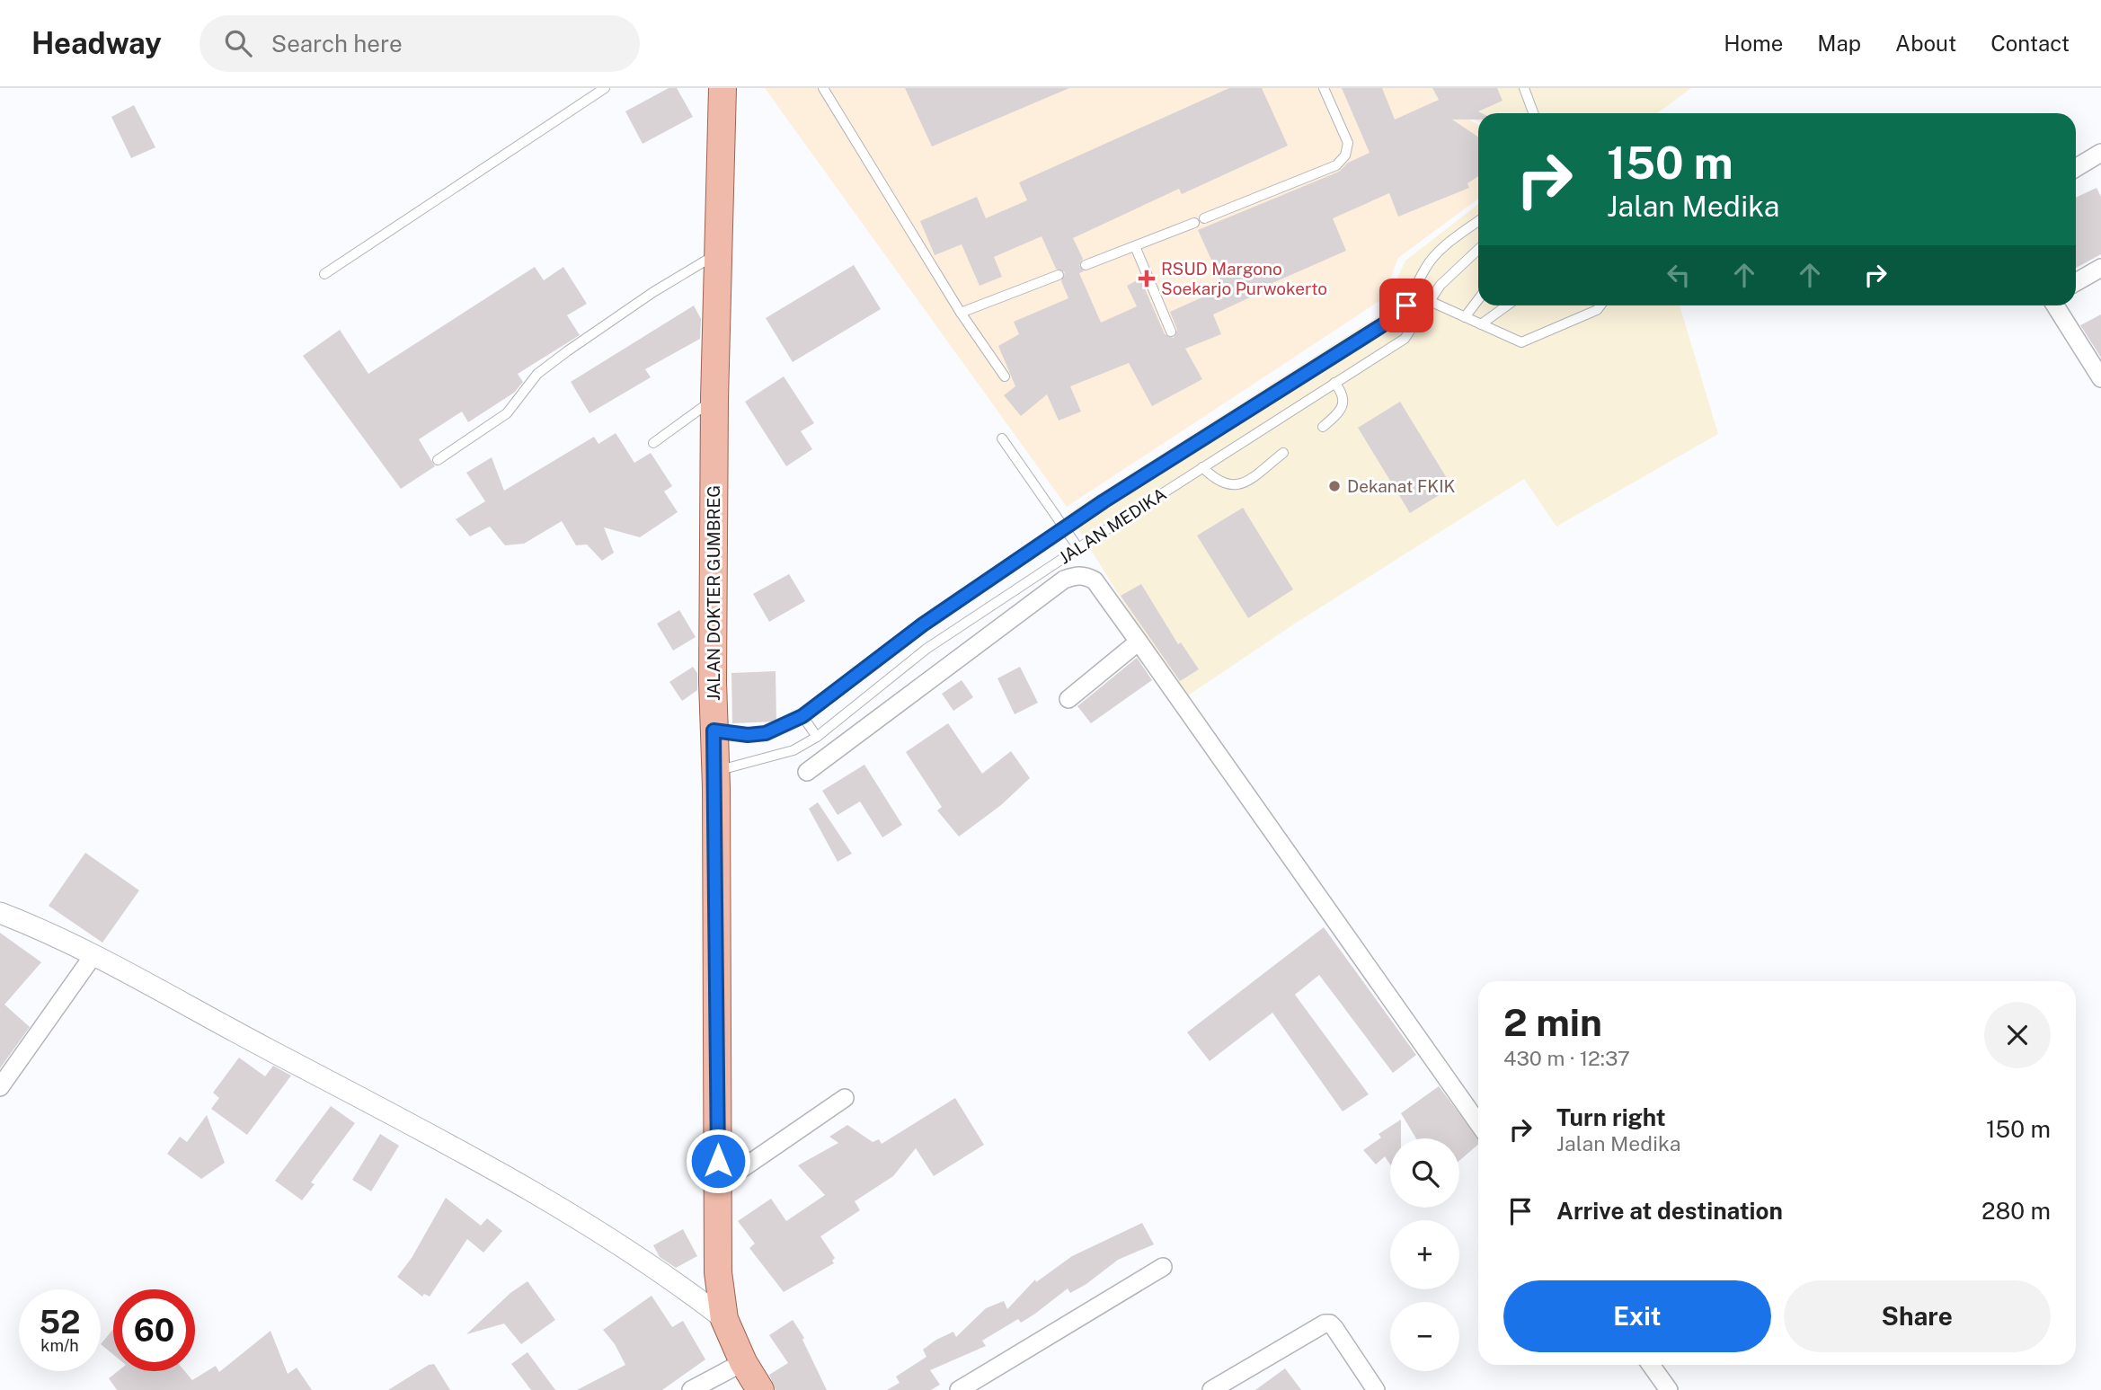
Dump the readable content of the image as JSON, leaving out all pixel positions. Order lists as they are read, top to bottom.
{
  "streets": {
    "main road": ["JALAN DOKTER GUMBREG"],
    "lane": ["JALAN MEDIKA"]
  },
  "crossings": [
    ["JALAN MEDIKA", "JALAN DOKTER GUMBREG"]
  ],
  "places": {
    "health": ["RSUD Margono Soekarjo Purwokerto"],
    "other": ["Dekanat FKIK"]
  },
  "page": {
    "header": "Headway",
    "search": "Search here",
    "nav": [
      "Home",
      "Map",
      "About",
      "Contact"
    ],
    "turn": ["150 m", "Jalan Medika"],
    "heading": ["2 min", "430 m · 12:37"],
    "list": [
      {
        "name": "Turn right",
        "note": "Jalan Medika",
        "value": "150 m"
      },
      {
        "name": "Arrive at destination",
        "value": "280 m"
      }
    ],
    "map_buttons": ["+", "−"],
    "buttons": ["Exit", "Share"],
    "speed": "52 km/h",
    "limit": "60"
  }
}
